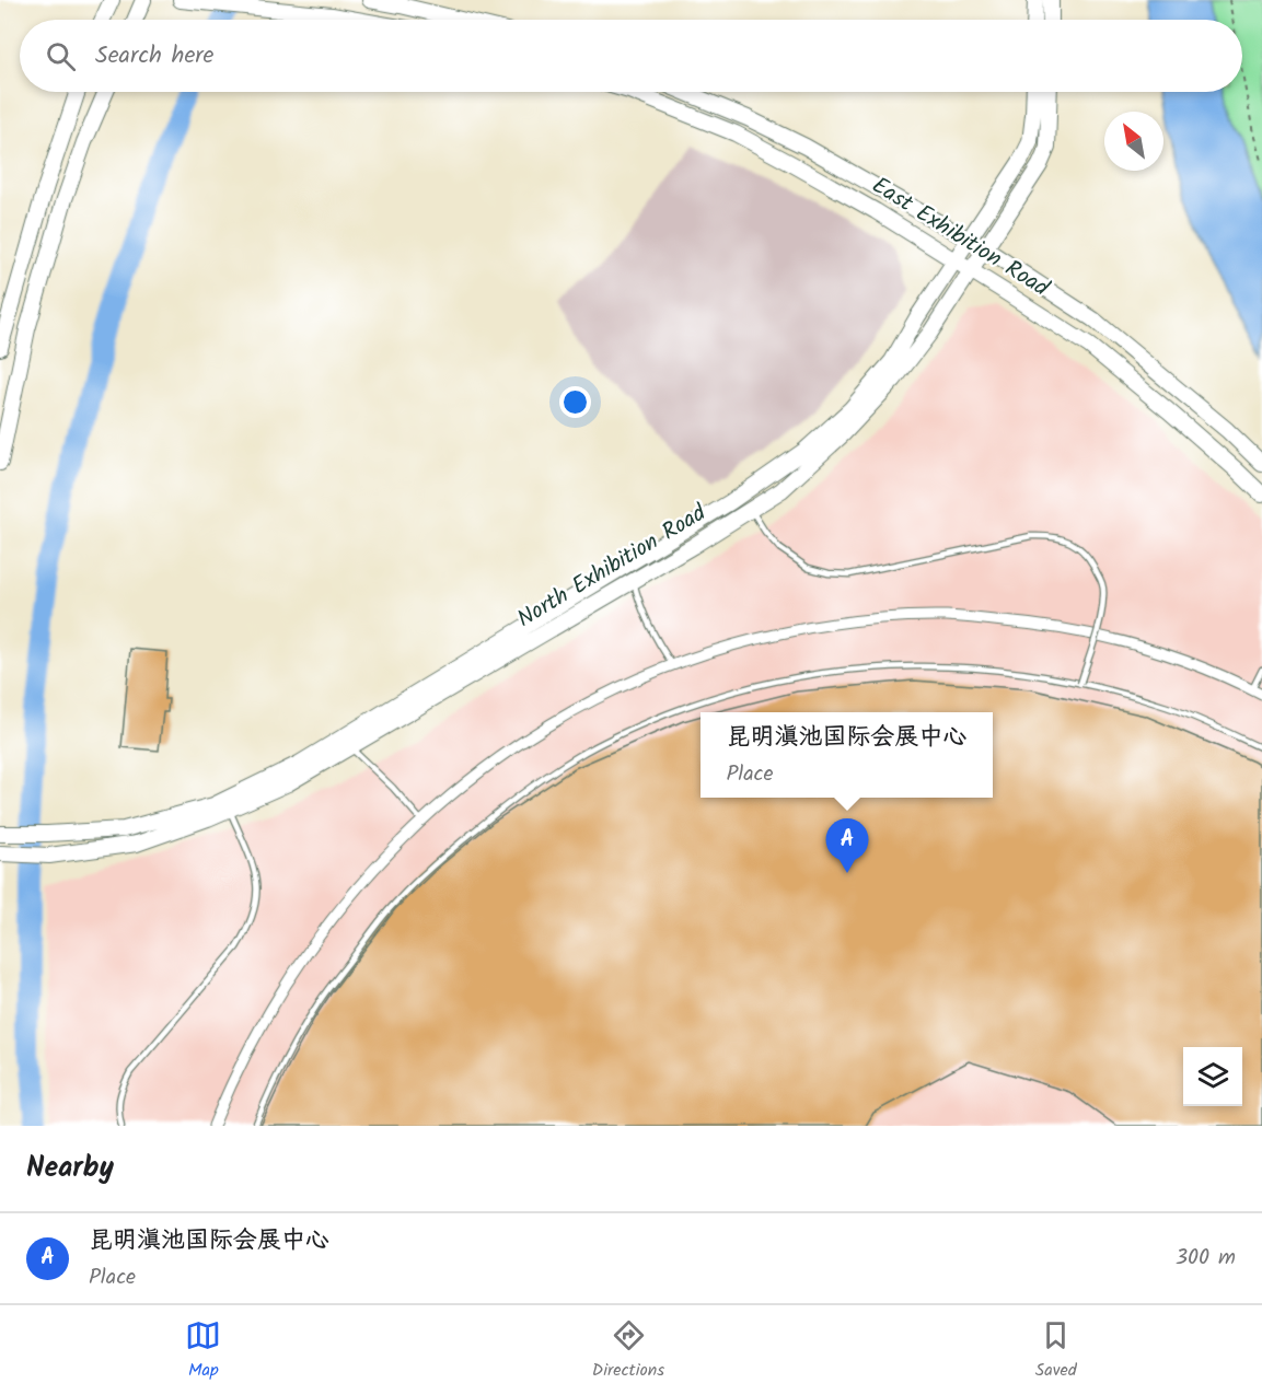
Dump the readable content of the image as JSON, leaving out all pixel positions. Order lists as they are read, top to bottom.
{
  "streets": {
    "street": ["East Exhibition Road", "North Exhibition Road"]
  },
  "crossings": [
    ["East Exhibition Road", "North Exhibition Road"]
  ],
  "north": "top left",
  "page": {
    "search": "Search here",
    "popup": ["昆明滇池国际会展中心", "Place"],
    "pins": "A",
    "heading": "Nearby",
    "list": [
      {
        "mark": "A",
        "name": "昆明滇池国际会展中心",
        "note": "Place",
        "value": "300 m"
      }
    ],
    "nav": ["Map", "Directions", "Saved"]
  }
}
